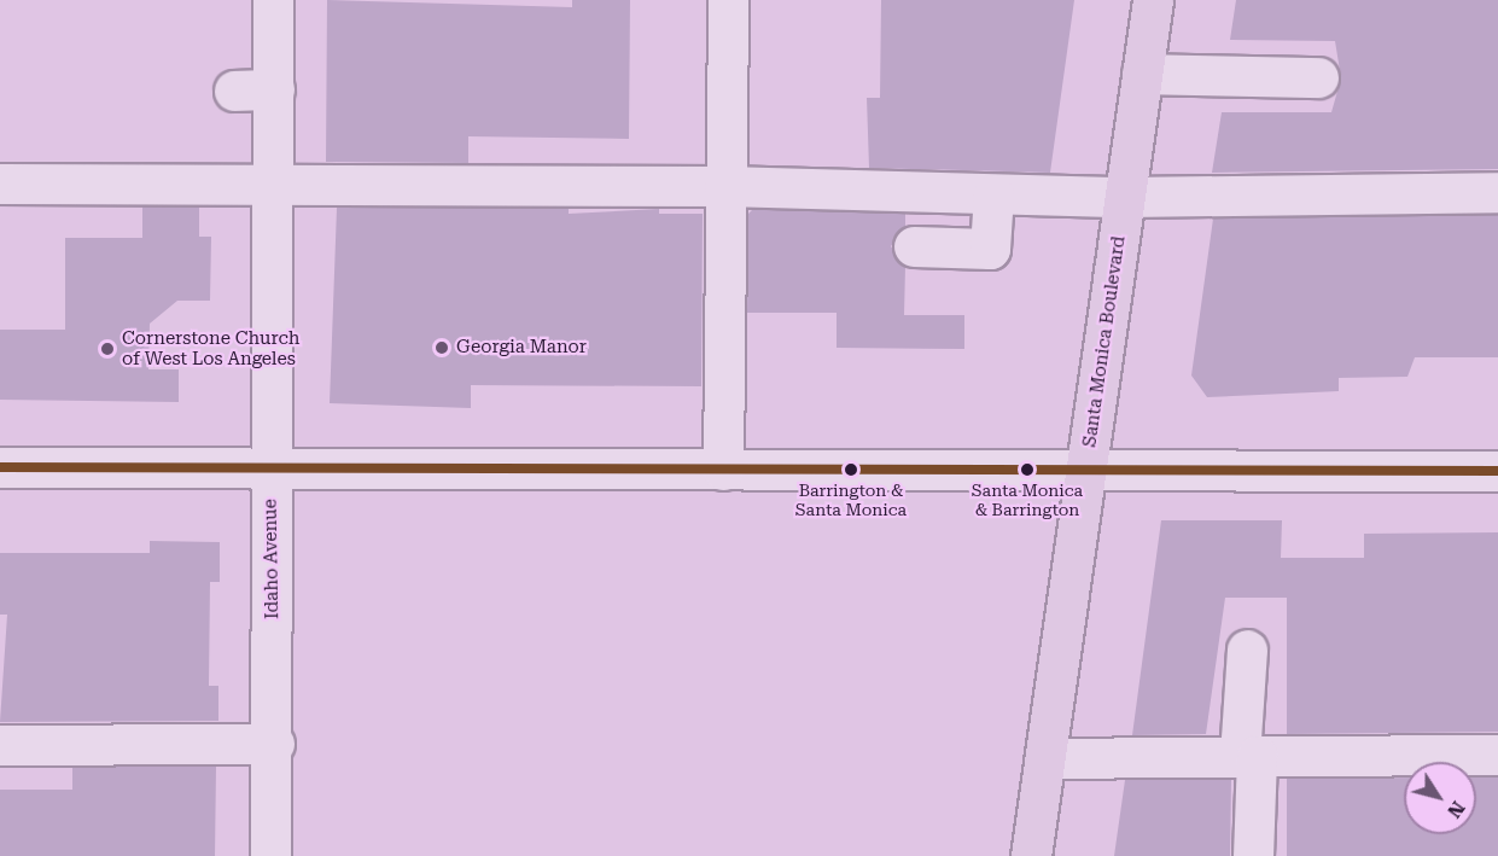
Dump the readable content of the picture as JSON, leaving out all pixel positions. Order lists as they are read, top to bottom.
{
  "streets": {
    "main road": ["Santa Monica Boulevard"],
    "street": ["Idaho Avenue"]
  },
  "places": [
    "Georgia Manor",
    "Cornerstone Church of West Los Angeles",
    "Barrington & Santa Monica",
    "Santa Monica & Barrington"
  ],
  "north": "bottom right"
}
